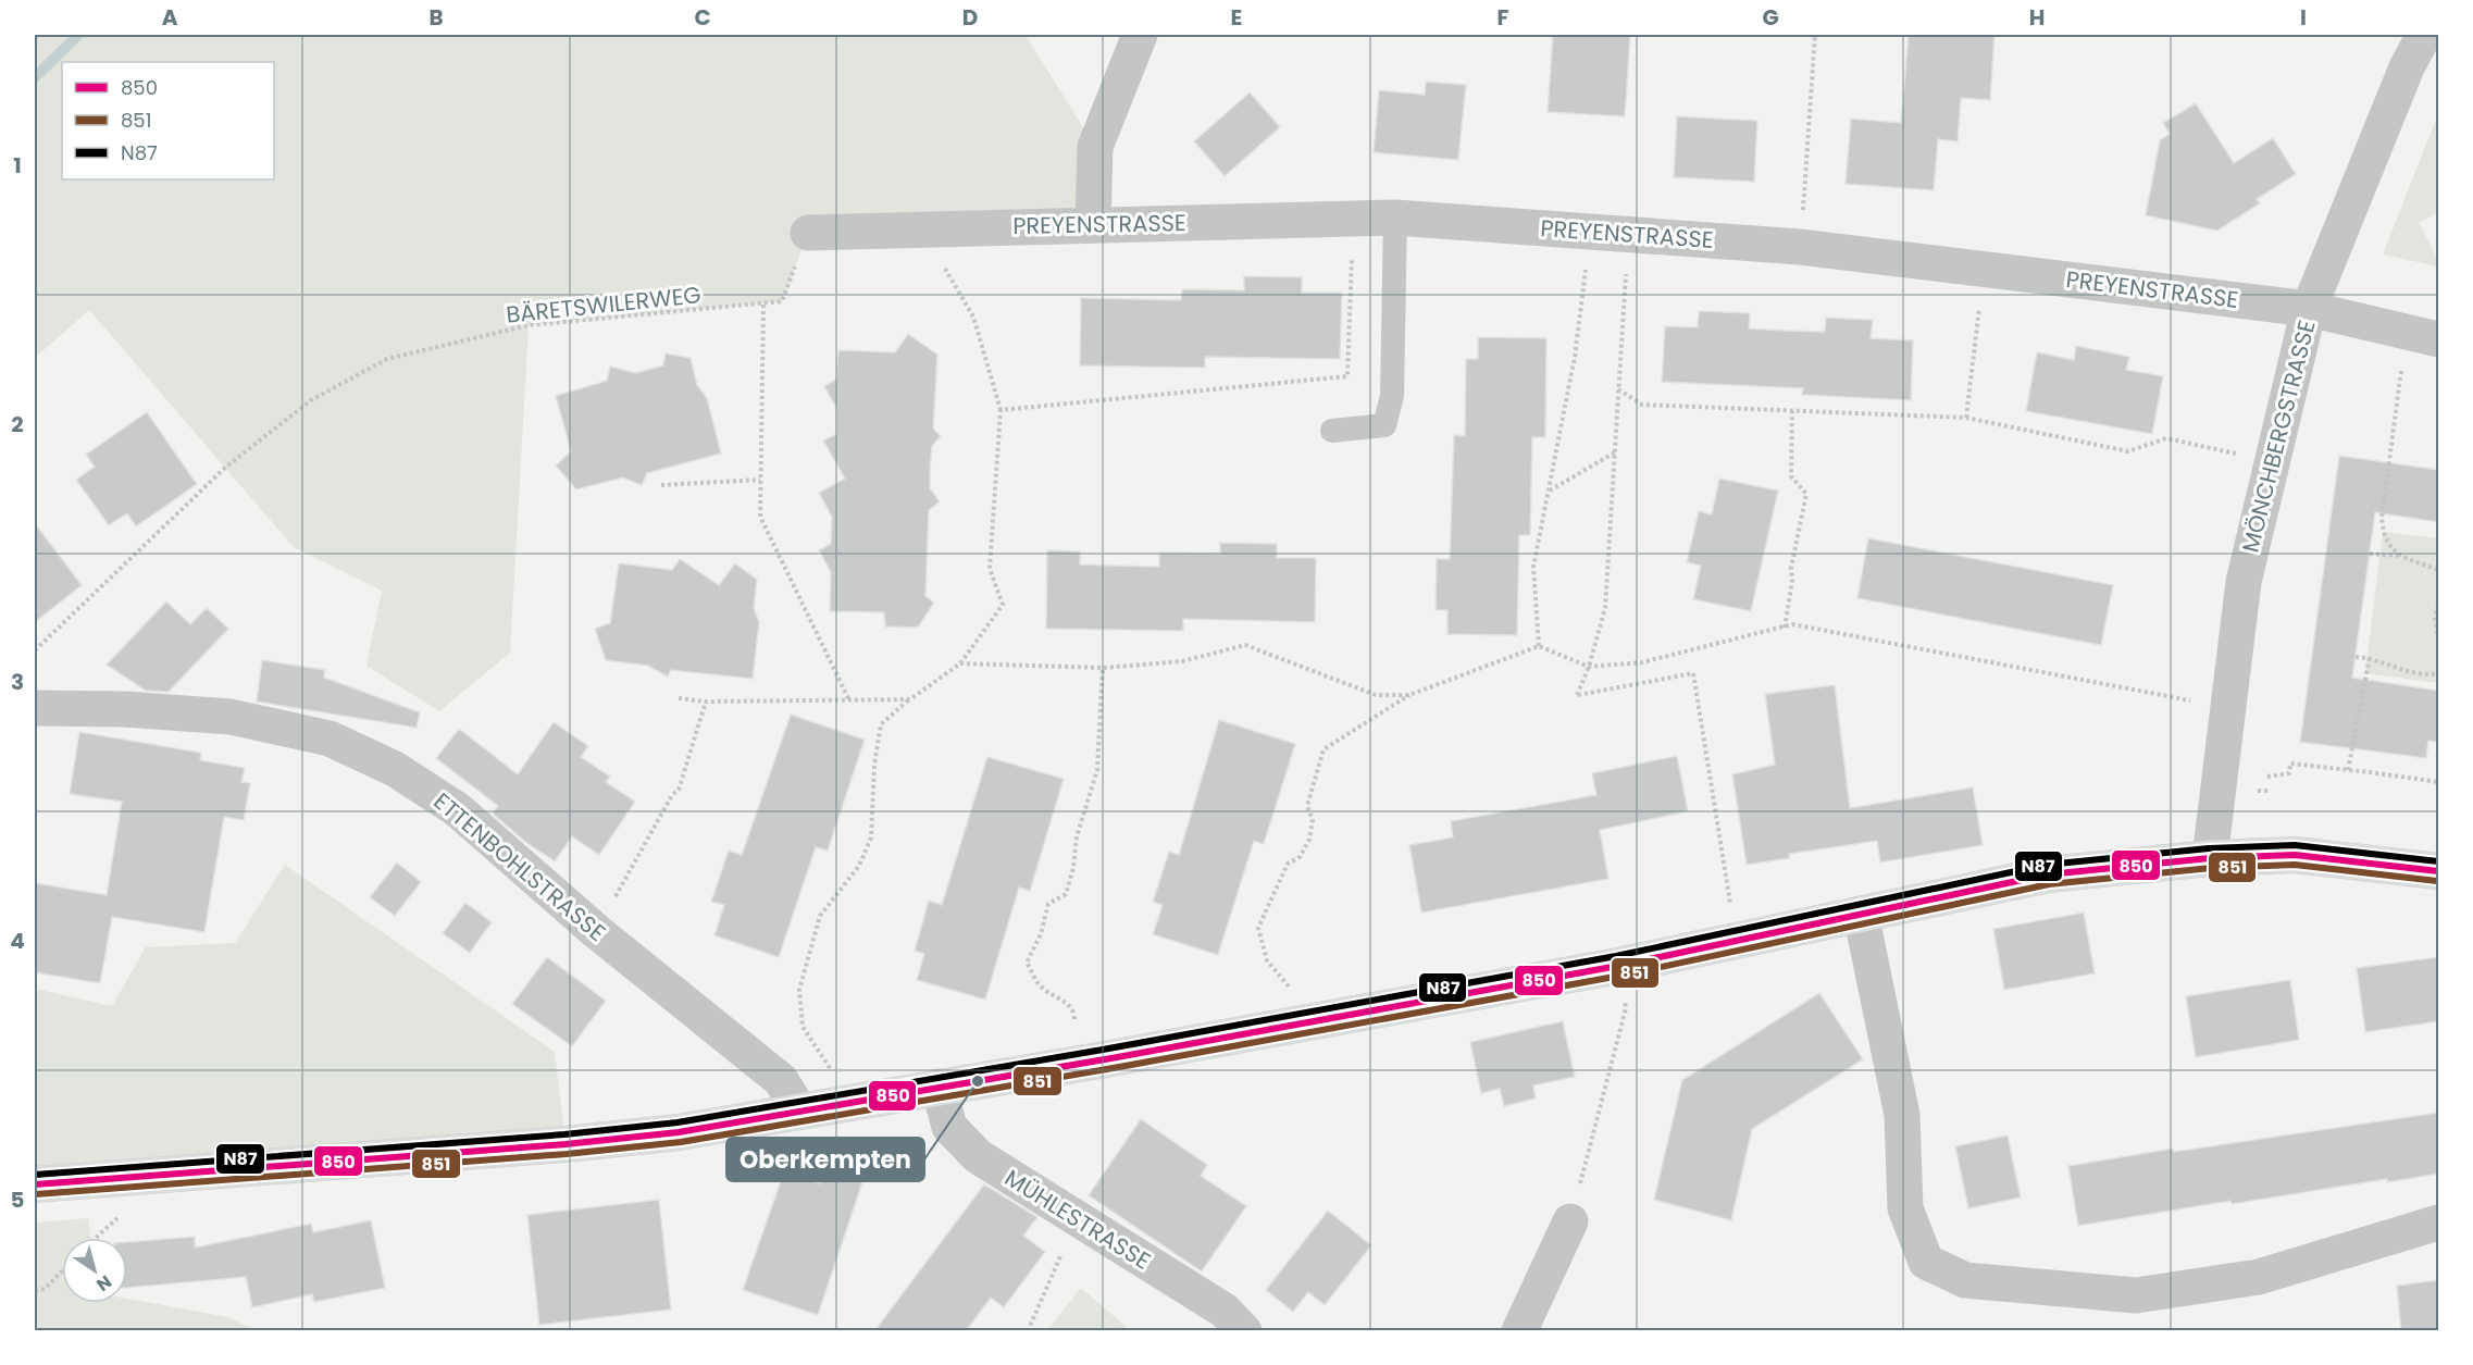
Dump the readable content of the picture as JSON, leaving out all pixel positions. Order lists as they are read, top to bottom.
{
  "streets": {
    "street": [
      "PREYENSTRASSE",
      "MÖNCHBERGSTRASSE",
      "ETTENBOHLSTRASSE",
      "MÜHLESTRASSE"
    ],
    "path": ["BÄRETSWILERWEG"]
  },
  "crossings": [
    ["PREYENSTRASSE", "BÄRETSWILERWEG"],
    ["PREYENSTRASSE", "MÖNCHBERGSTRASSE"]
  ],
  "places": ["Oberkempten"],
  "lines": ["transit line N87", "transit line 850", "transit line 851"],
  "legend": ["850", "851", "N87"],
  "north": "bottom right",
  "grid": {
    "columns": [
      "A",
      "B",
      "C",
      "D",
      "E",
      "F",
      "G",
      "H",
      "I"
    ],
    "rows": [
      "1",
      "2",
      "3",
      "4",
      "5"
    ]
  }
}
